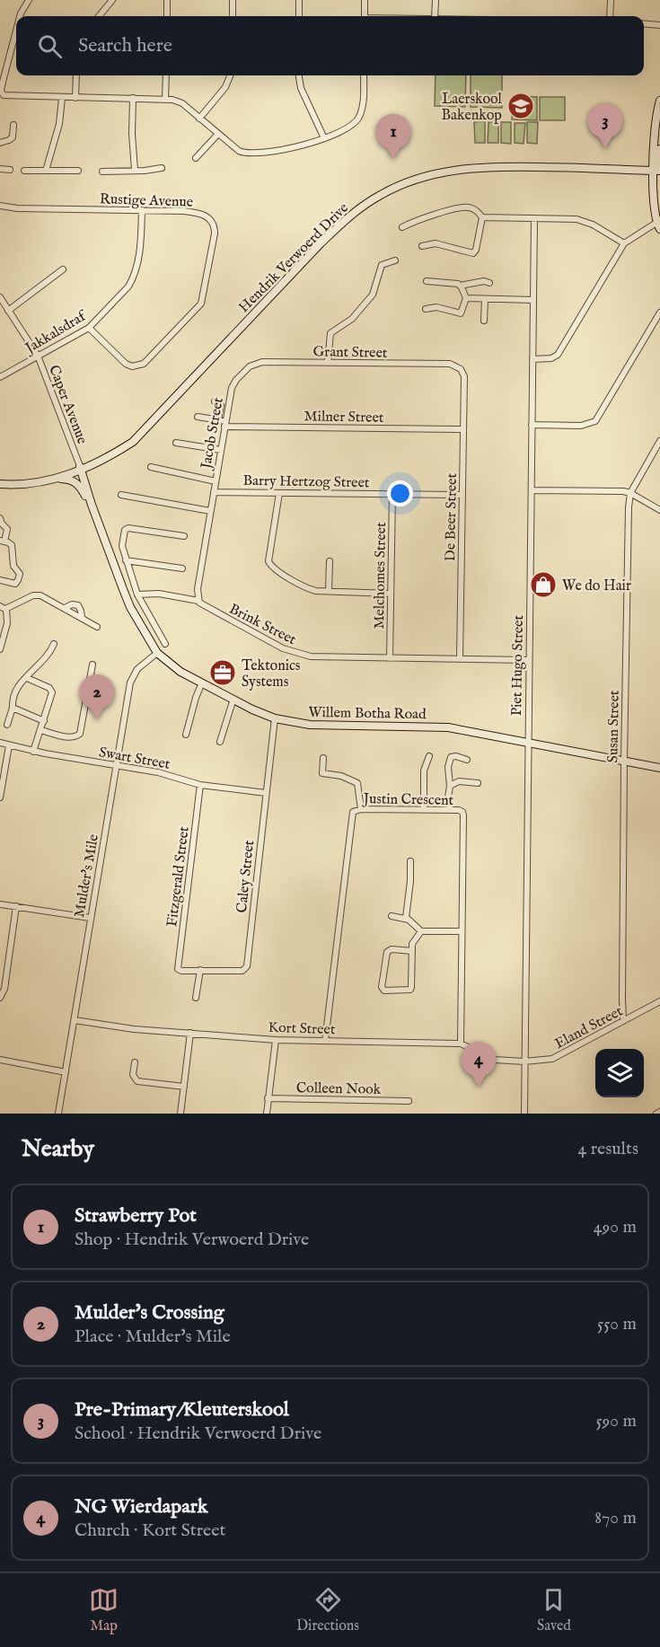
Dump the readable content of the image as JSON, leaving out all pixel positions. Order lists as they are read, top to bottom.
{
  "streets": {
    "main road": ["Hendrik Verwoerd Drive", "Willem Botha Road"],
    "street": [
      "Rustige Avenue",
      "Jakkalsdraf",
      "Grant Street",
      "Caper Avenue",
      "Milner Street",
      "Jacob Street",
      "Barry Hertzog Street",
      "De Beer Street",
      "Melchomes Street",
      "Brink Street",
      "Piet Hugo Street",
      "Susan Street",
      "Swart Street",
      "Justin Crescent",
      "Mulder's Mile",
      "Fitzgerald Street",
      "Caley Street",
      "Eland Street",
      "Kort Street",
      "Colleen Nook"
    ]
  },
  "crossings": [
    ["Rustige Avenue", "Jakkalsdraf"],
    ["Hendrik Verwoerd Drive", "Caper Avenue"],
    ["Hendrik Verwoerd Drive", "Willem Botha Road"],
    ["Jakkalsdraf", "Caper Avenue"],
    ["Grant Street", "Jacob Street"],
    ["Grant Street", "De Beer Street"],
    ["Caper Avenue", "Willem Botha Road"],
    ["Milner Street", "Jacob Street"],
    ["Milner Street", "De Beer Street"],
    ["Jacob Street", "Barry Hertzog Street"],
    ["Barry Hertzog Street", "De Beer Street"],
    ["Barry Hertzog Street", "Melchomes Street"],
    ["De Beer Street", "Brink Street"],
    ["Melchomes Street", "Brink Street"],
    ["Brink Street", "Piet Hugo Street"],
    ["Piet Hugo Street", "Willem Botha Road"],
    ["Piet Hugo Street", "Eland Street"],
    ["Piet Hugo Street", "Kort Street"],
    ["Willem Botha Road", "Susan Street"],
    ["Willem Botha Road", "Mulder's Mile"],
    ["Willem Botha Road", "Caley Street"],
    ["Susan Street", "Eland Street"],
    ["Swart Street", "Mulder's Mile"],
    ["Swart Street", "Fitzgerald Street"],
    ["Swart Street", "Caley Street"],
    ["Justin Crescent", "Kort Street"],
    ["Mulder's Mile", "Kort Street"],
    ["Fitzgerald Street", "Caley Street"],
    ["Eland Street", "Kort Street"]
  ],
  "places": {
    "school or university": ["Laerskool Bakenkop"],
    "shop": ["We do Hair"],
    "office": ["Tektonics Systems"]
  },
  "page": {
    "search": "Search here",
    "pins": [
      "3",
      "1",
      "2",
      "4"
    ],
    "heading": ["Nearby", "4 results"],
    "list": [
      {
        "mark": "1",
        "name": "Strawberry Pot",
        "note": "Shop · Hendrik Verwoerd Drive",
        "value": "490 m"
      },
      {
        "mark": "2",
        "name": "Mulder's Crossing",
        "note": "Place · Mulder's Mile",
        "value": "550 m"
      },
      {
        "mark": "3",
        "name": "Pre-Primary/Kleuterskool",
        "note": "School · Hendrik Verwoerd Drive",
        "value": "590 m"
      },
      {
        "mark": "4",
        "name": "NG Wierdapark",
        "note": "Church · Kort Street",
        "value": "870 m"
      }
    ],
    "nav": ["Map", "Directions", "Saved"]
  }
}
